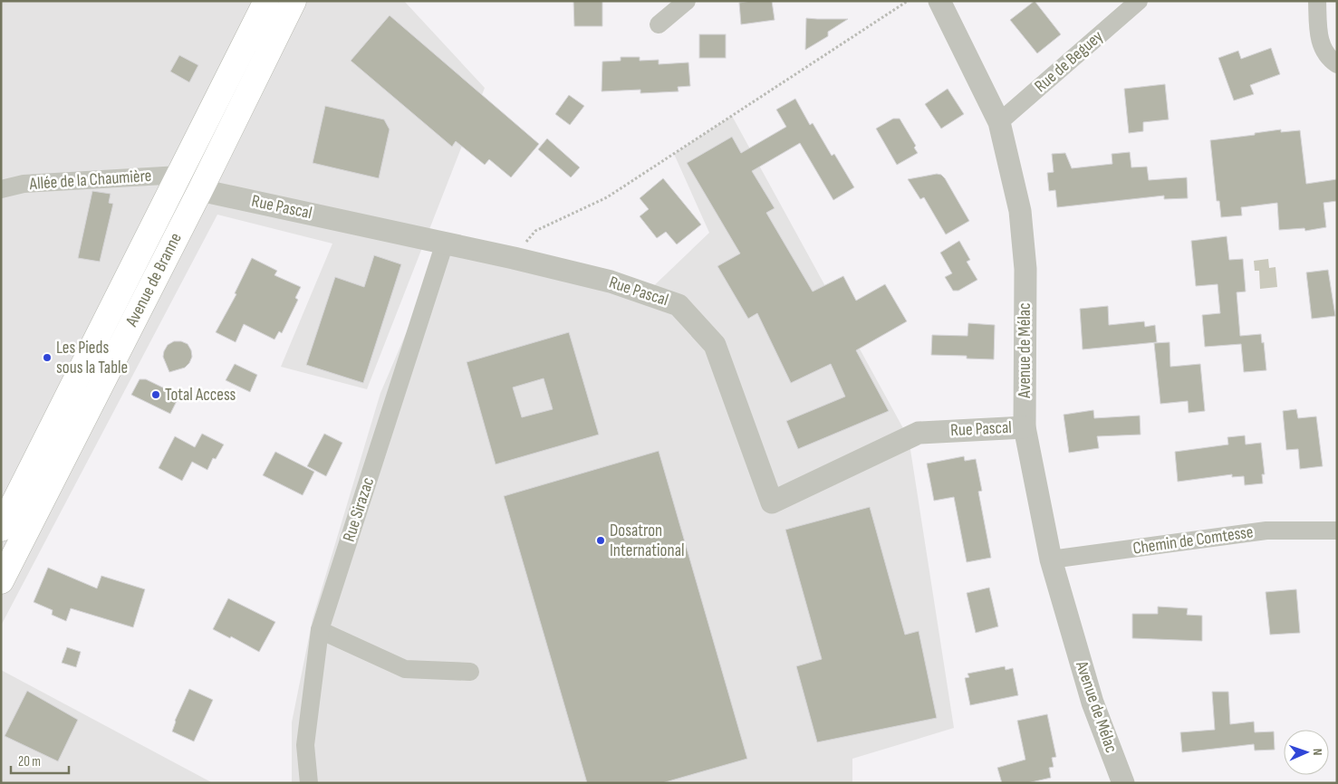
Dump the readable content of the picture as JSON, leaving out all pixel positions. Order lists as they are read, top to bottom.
{
  "streets": {
    "main road": ["Avenue de Branne"],
    "street": [
      "Rue de Beguey",
      "Allée de la Chaumière",
      "Rue Pascal",
      "Avenue de Mélac",
      "Rue Sirazac",
      "Chemin de Comtesse"
    ]
  },
  "crossings": [
    ["Rue de Beguey", "Avenue de Mélac"],
    ["Allée de la Chaumière", "Avenue de Branne"],
    ["Rue Pascal", "Avenue de Branne"],
    ["Rue Pascal", "Avenue de Mélac"],
    ["Rue Pascal", "Rue Sirazac"],
    ["Avenue de Mélac", "Chemin de Comtesse"]
  ],
  "places": ["Les Pieds sous la Table", "Total Access", "Dosatron International"],
  "scale_bar": "20 m",
  "north": "right"
}
